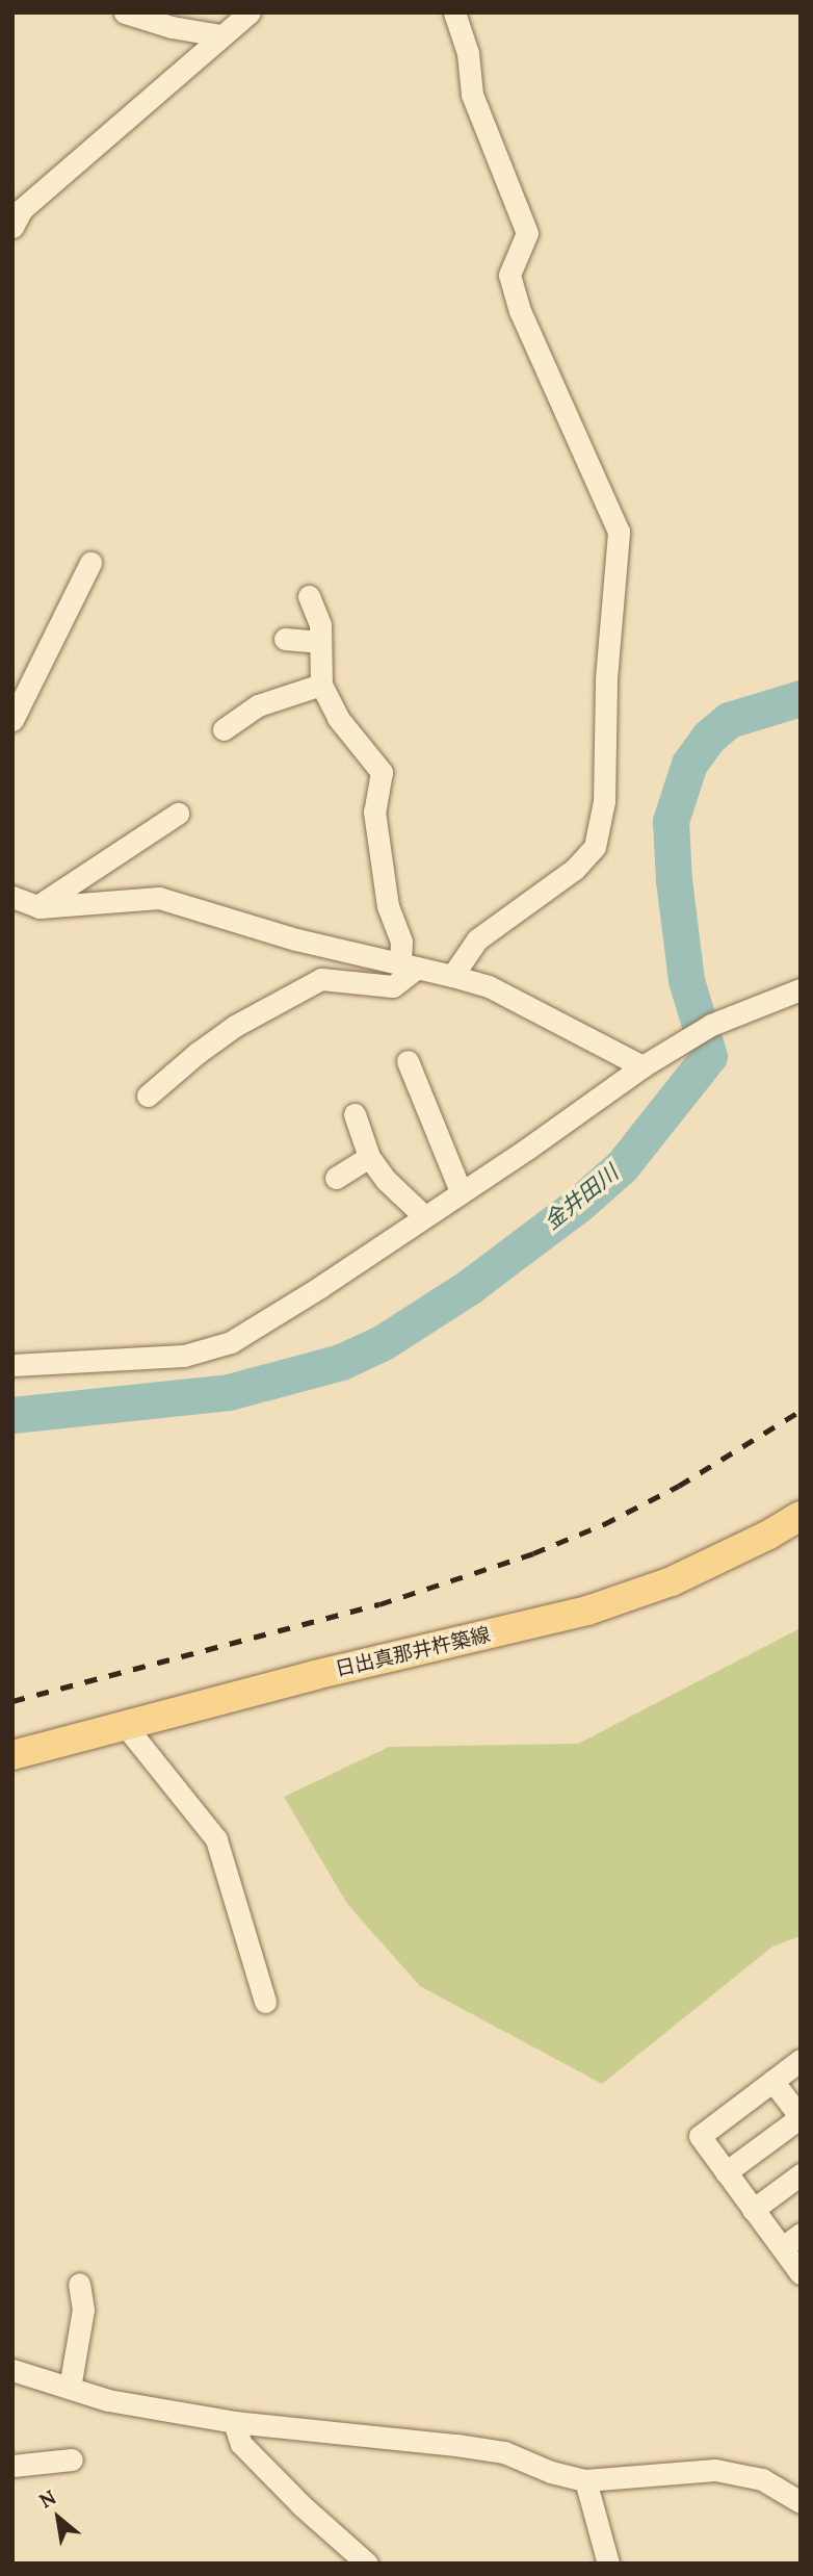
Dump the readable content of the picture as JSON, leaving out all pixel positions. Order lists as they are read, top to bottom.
{
  "streets": {
    "main road": ["日出真那井杵築線"]
  },
  "water": ["金井田川"],
  "north": "top left"
}
